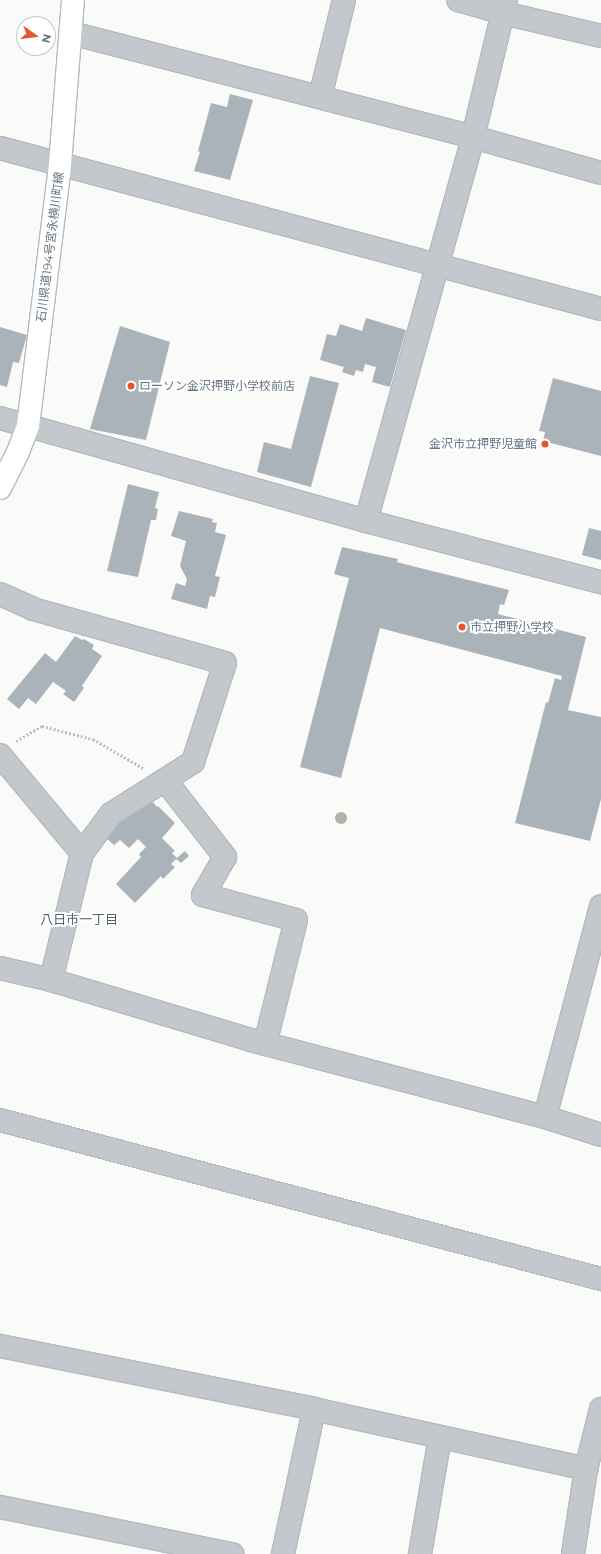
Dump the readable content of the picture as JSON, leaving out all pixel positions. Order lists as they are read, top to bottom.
{
  "streets": {
    "main road": ["石川県道194号宮永横川町線"]
  },
  "districts": ["八日市一丁目"],
  "places": ["ローソン金沢押野小学校前店", "金沢市立押野児童館", "市立押野小学校"],
  "north": "right"
}
